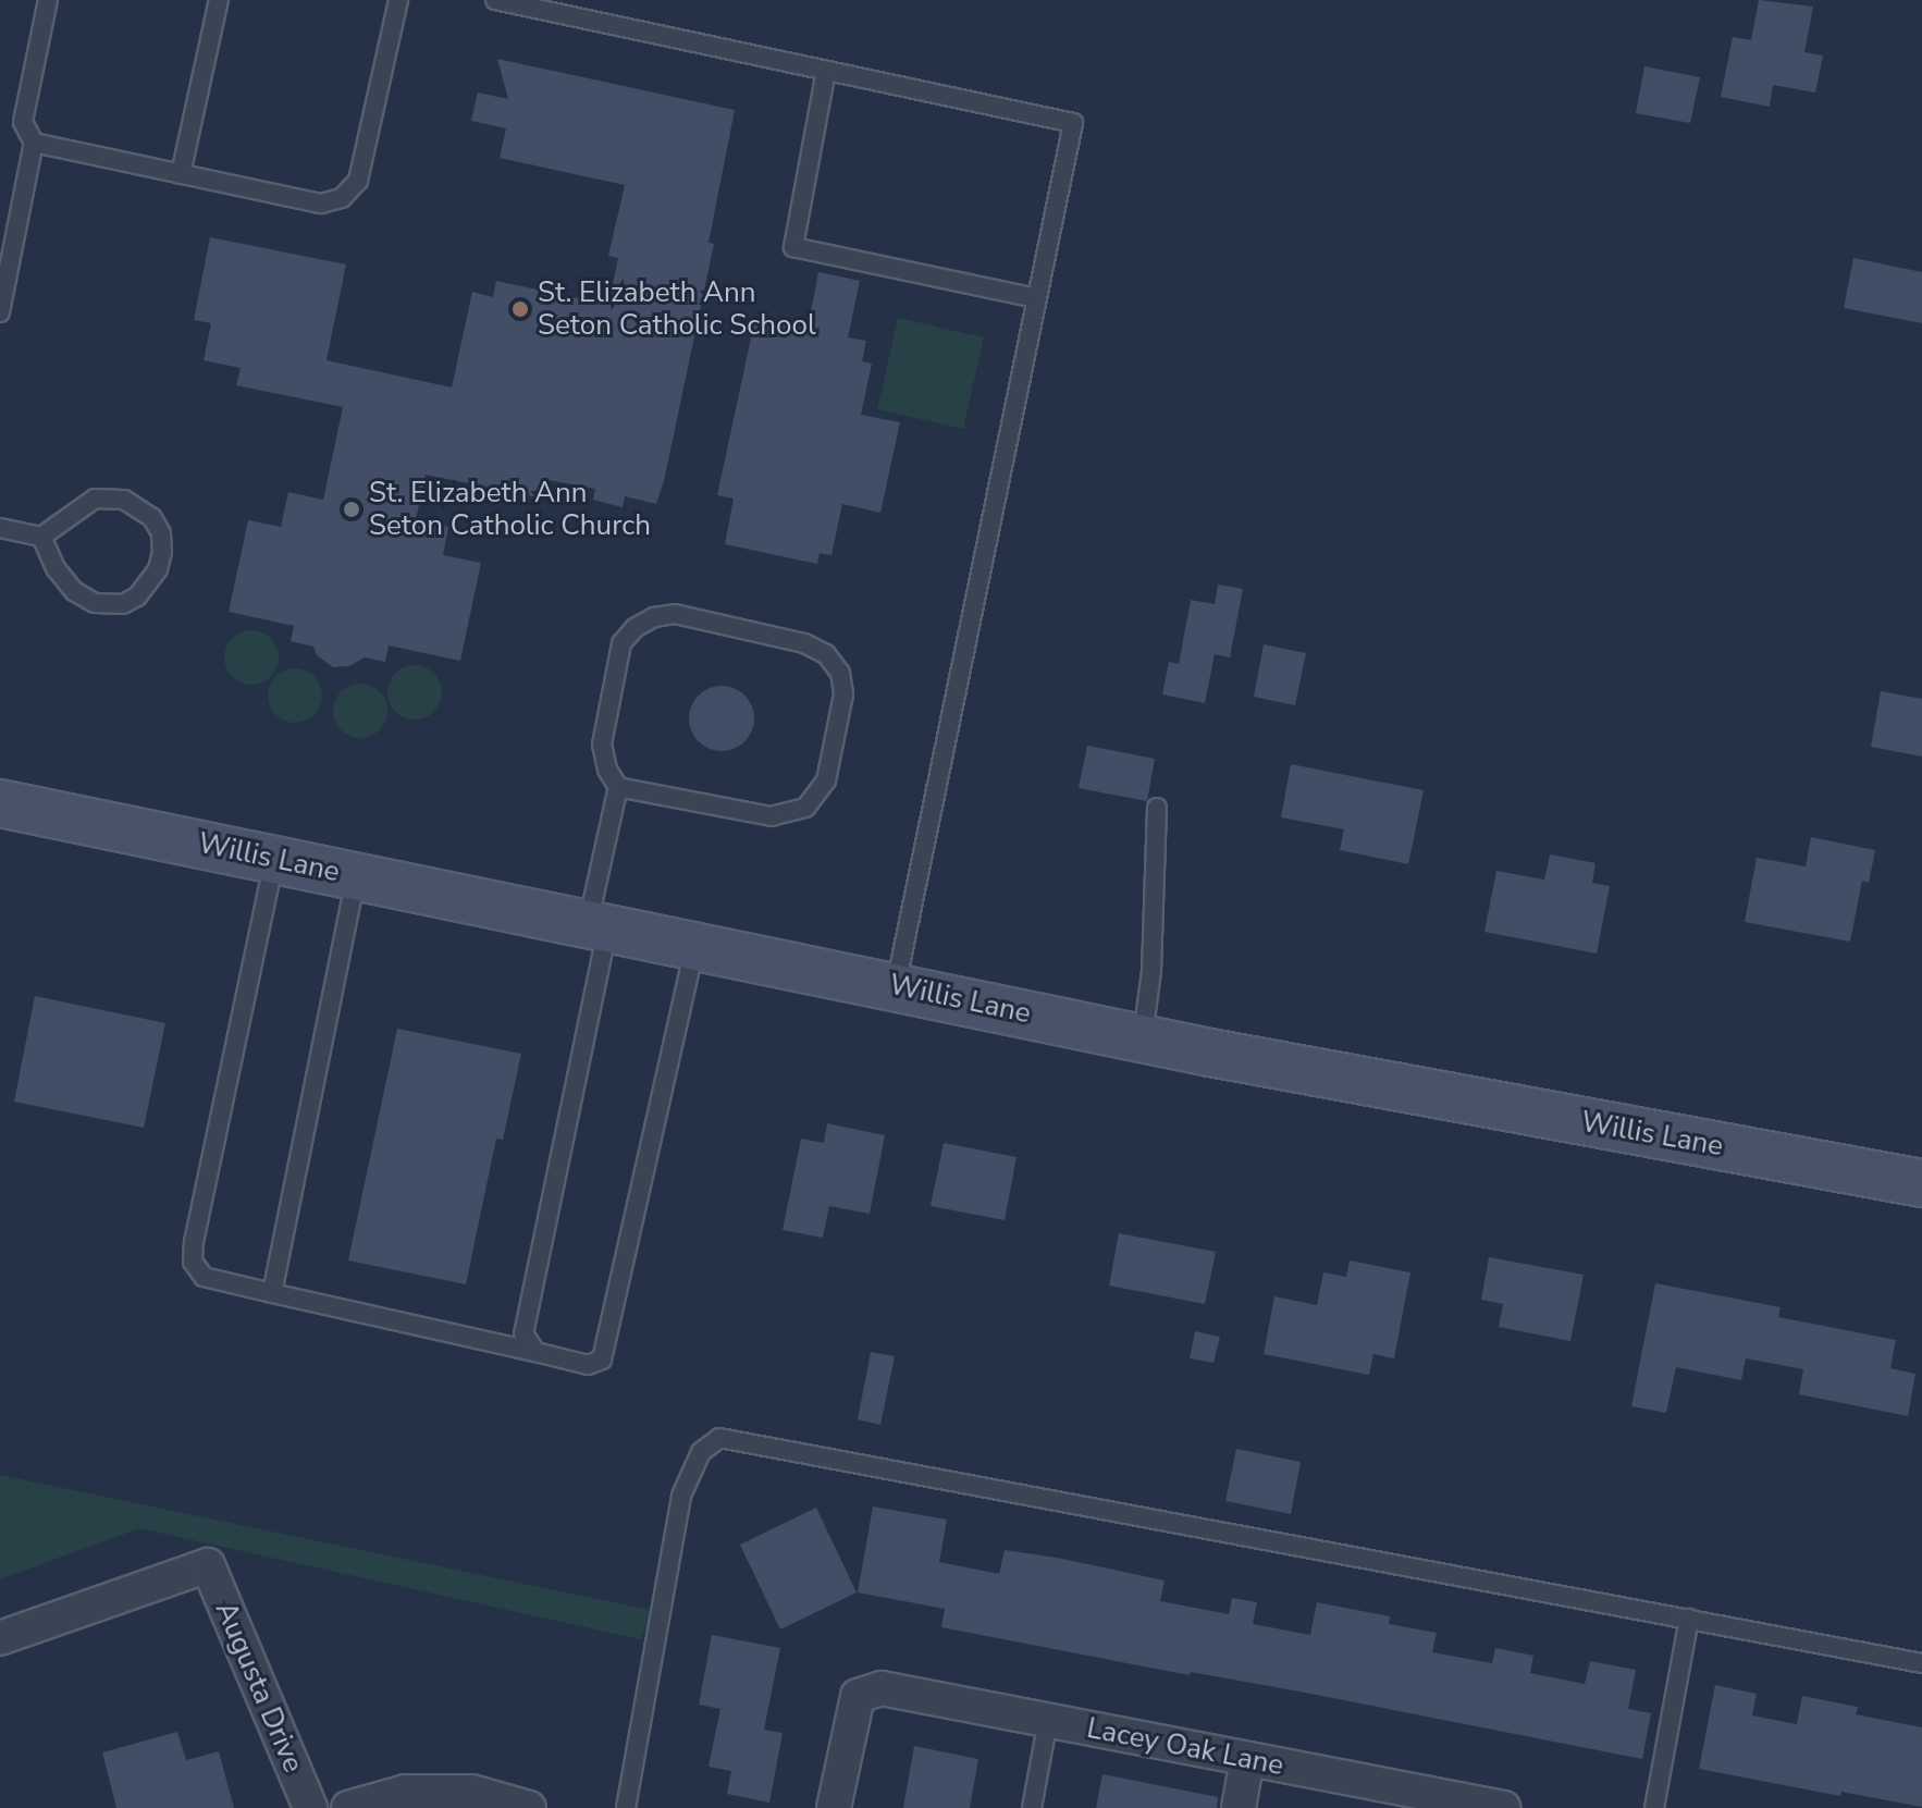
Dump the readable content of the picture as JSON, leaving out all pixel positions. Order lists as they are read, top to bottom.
{
  "streets": {
    "street": ["Willis Lane", "Augusta Drive", "Lacey Oak Lane"]
  },
  "places": ["St. Elizabeth Ann Seton Catholic School", "St. Elizabeth Ann Seton Catholic Church"]
}
